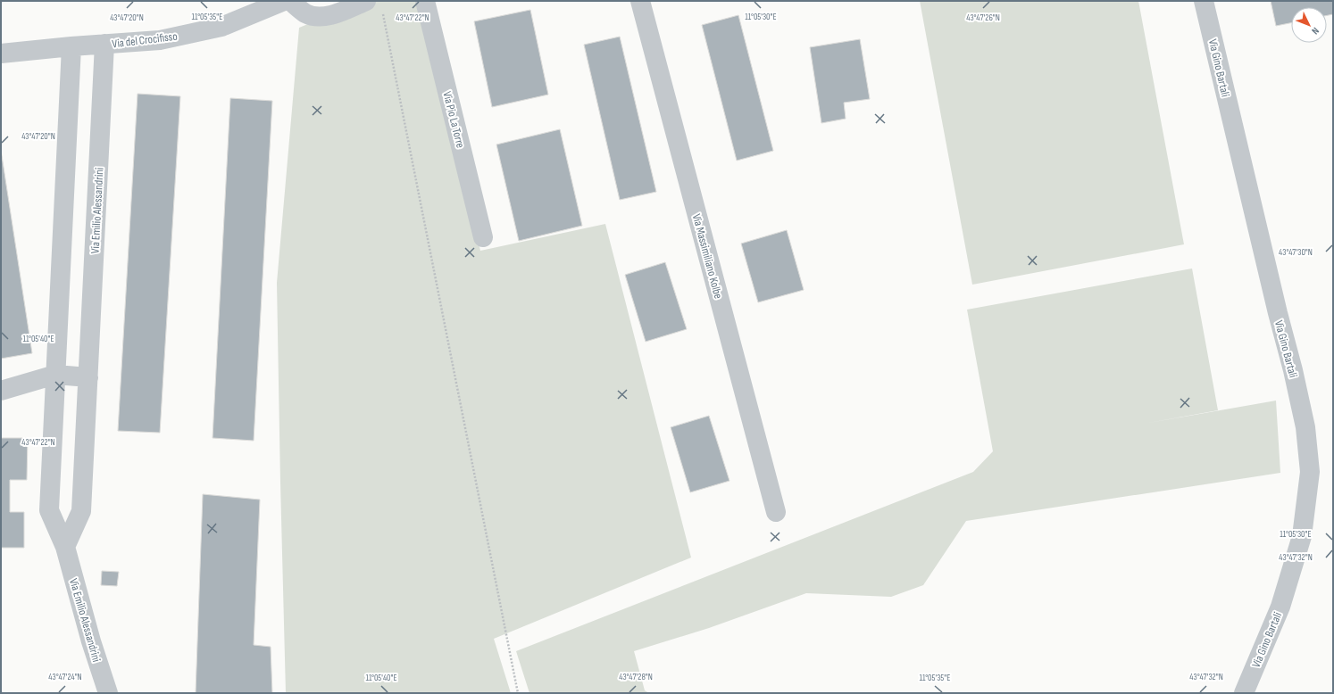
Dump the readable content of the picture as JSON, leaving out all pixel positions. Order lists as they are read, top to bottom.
{
  "streets": {
    "street": [
      "Via del Crocifisso",
      "Via Gino Bartali",
      "Via Pio La Torre",
      "Via Emilio Alessandrini",
      "Via Massimiliano Kolbe"
    ]
  },
  "crossings": [
    ["Via del Crocifisso", "Via Emilio Alessandrini"]
  ],
  "north": "bottom right",
  "coordinates": [
    "11°05'35\"E",
    "11°05'30\"E",
    "43°47'20\"N",
    "43°47'22\"N",
    "43°47'26\"N",
    "43°47'30\"N",
    "11°05'40\"E",
    "43°47'32\"N",
    "43°47'24\"N",
    "43°47'28\"N"
  ]
}
